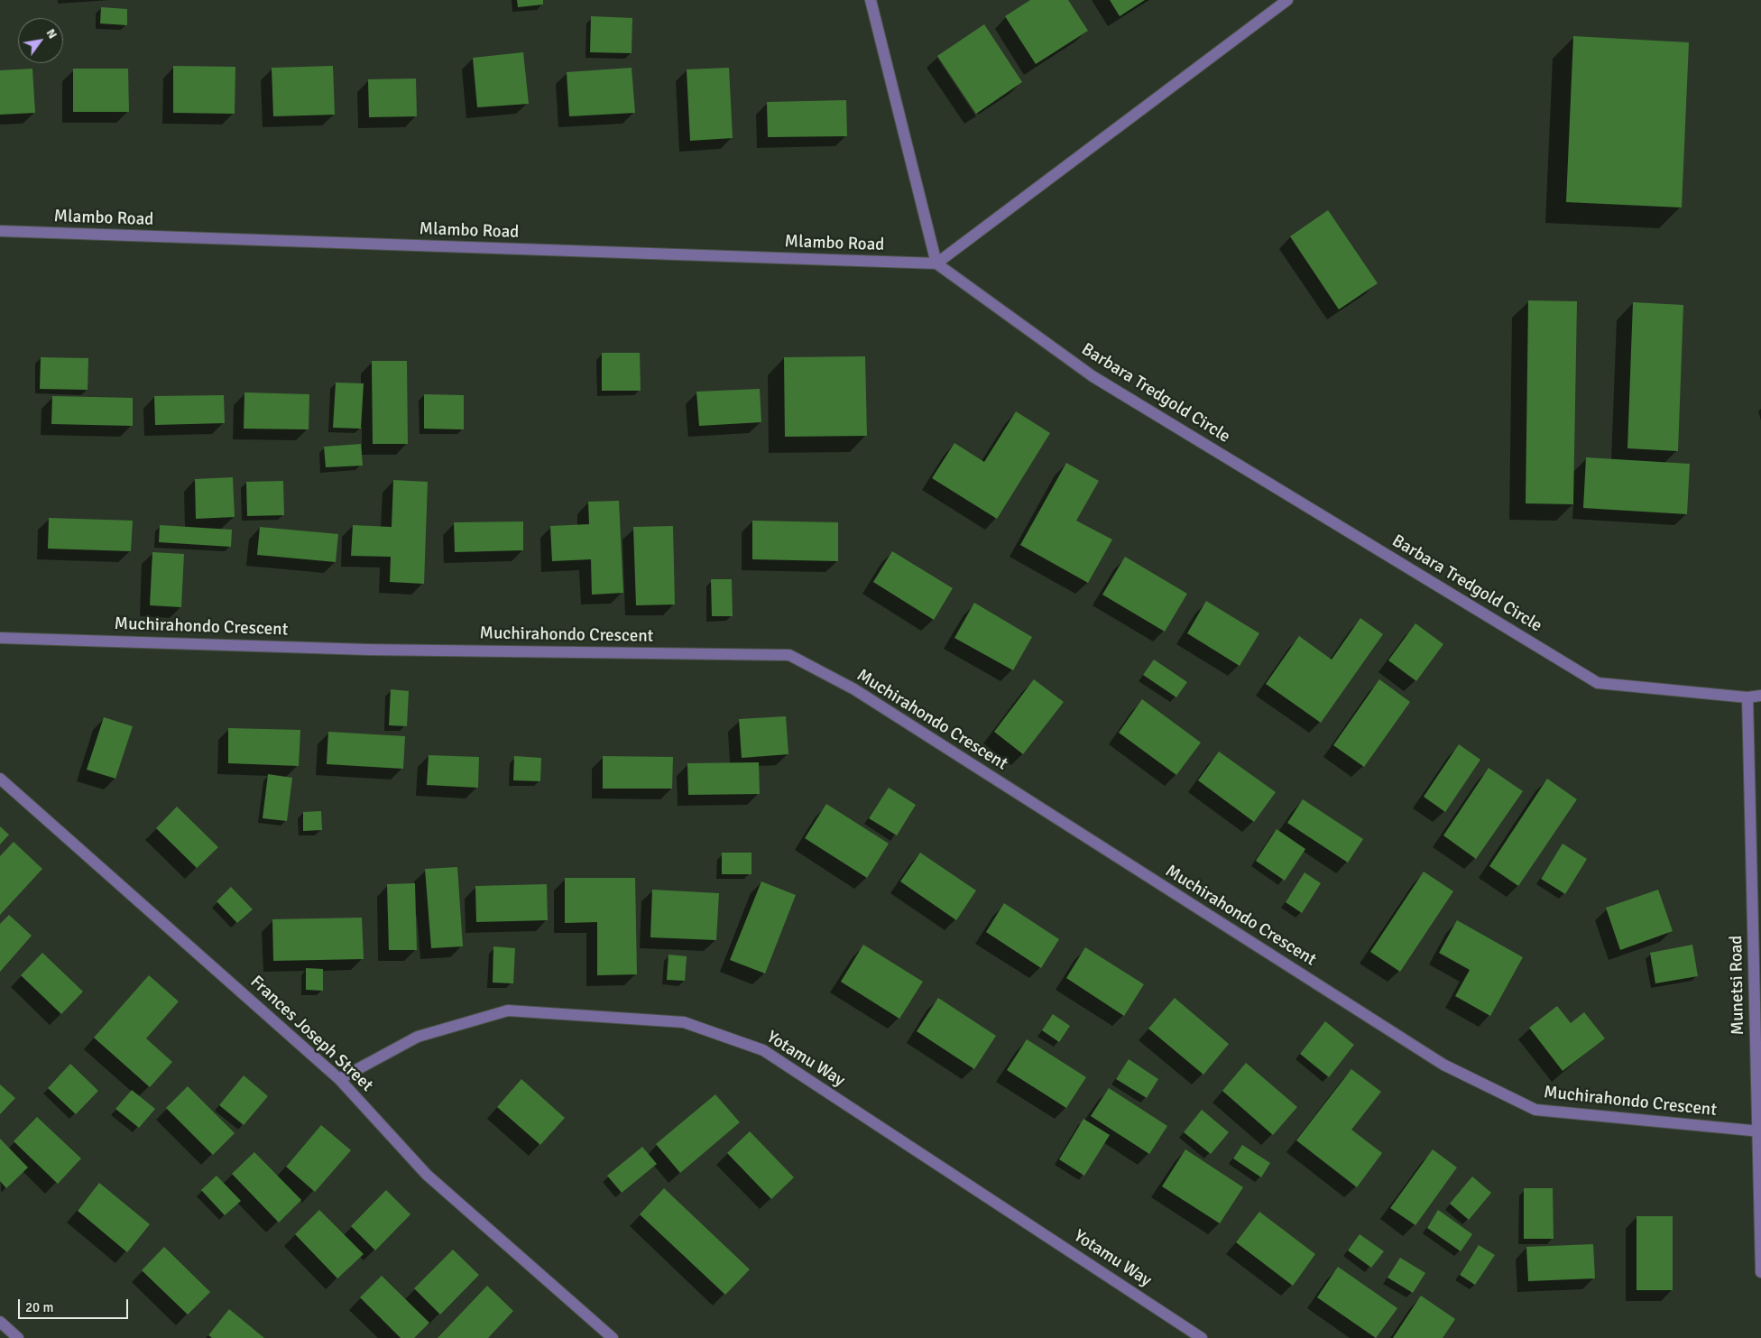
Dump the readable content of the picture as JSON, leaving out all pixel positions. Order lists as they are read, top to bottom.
{
  "streets": {
    "street": [
      "Mlambo Road",
      "Barbara Tredgold Circle",
      "Muchirahondo Crescent",
      "Munetsi Road",
      "Frances Joseph Street",
      "Yotamu Way"
    ]
  },
  "crossings": [
    ["Mlambo Road", "Barbara Tredgold Circle"],
    ["Barbara Tredgold Circle", "Munetsi Road"],
    ["Muchirahondo Crescent", "Munetsi Road"],
    ["Frances Joseph Street", "Yotamu Way"]
  ],
  "scale_bar": "20 m",
  "north": "top right"
}
